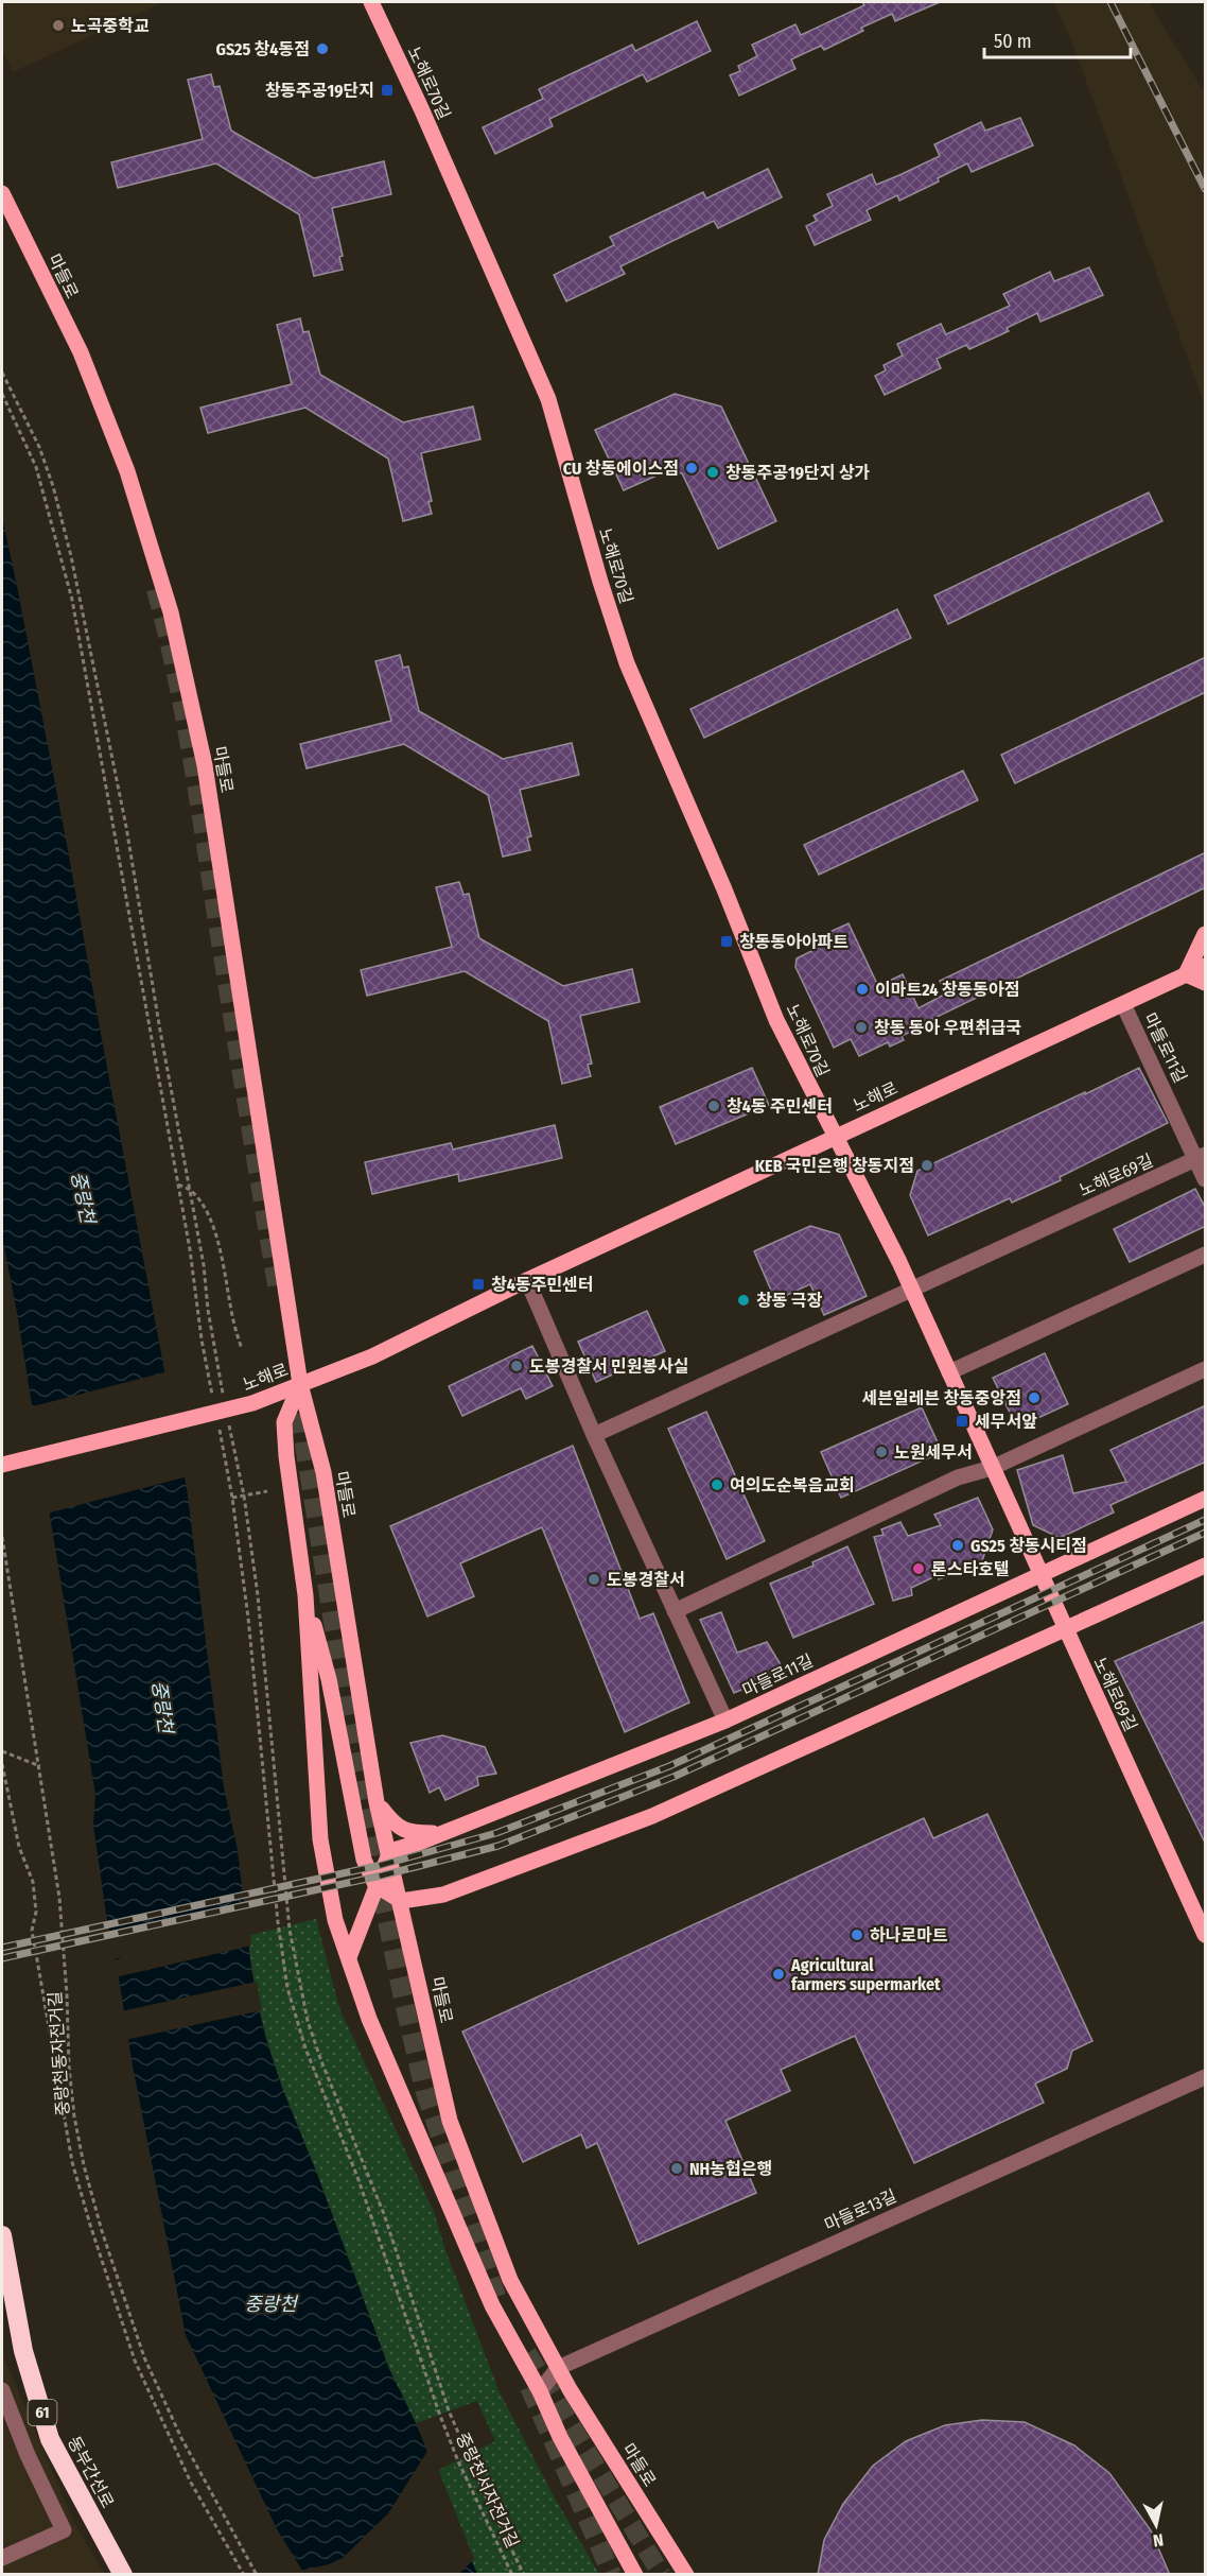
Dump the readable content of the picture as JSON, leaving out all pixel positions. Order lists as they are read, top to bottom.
{
  "streets": {
    "highway": ["61", "동부간선로"],
    "main road": [
      "노해로70길",
      "마들로",
      "마들로11길",
      "노해로",
      "노해로69길"
    ],
    "street": ["마들로13길"],
    "path": ["중랑천동자전거길", "중랑천서자전거길"]
  },
  "crossings": [
    ["노해로70길", "노해로"],
    ["노해로70길", "노해로69길"],
    ["마들로", "마들로11길"],
    ["마들로", "노해로"],
    ["마들로", "마들로13길"],
    ["마들로11길", "노해로"],
    ["마들로11길", "노해로69길"],
    ["노해로", "노해로69길"]
  ],
  "water": ["중랑천"],
  "places": {
    "other": [
      "노곡중학교",
      "GS25 창4동점",
      "CU 창동에이스점",
      "창동주공19단지 상가",
      "이마트24 창동동아점",
      "창동 동아 우편취급국",
      "창4동 주민센터",
      "KEB 국민은행 창동지점",
      "창동 극장",
      "도봉경찰서 민원봉사실",
      "세븐일레븐 창동중앙점",
      "노원세무서",
      "여의도순복음교회",
      "GS25 창동시티점",
      "론스타호텔",
      "도봉경찰서",
      "하나로마트",
      "Agricultural farmers supermarket",
      "NH농협은행"
    ],
    "transit": [
      "창동주공19단지",
      "창동동아아파트",
      "창4동주민센터",
      "세무서앞"
    ]
  },
  "scale_bar": "50 m",
  "north": "bottom"
}
